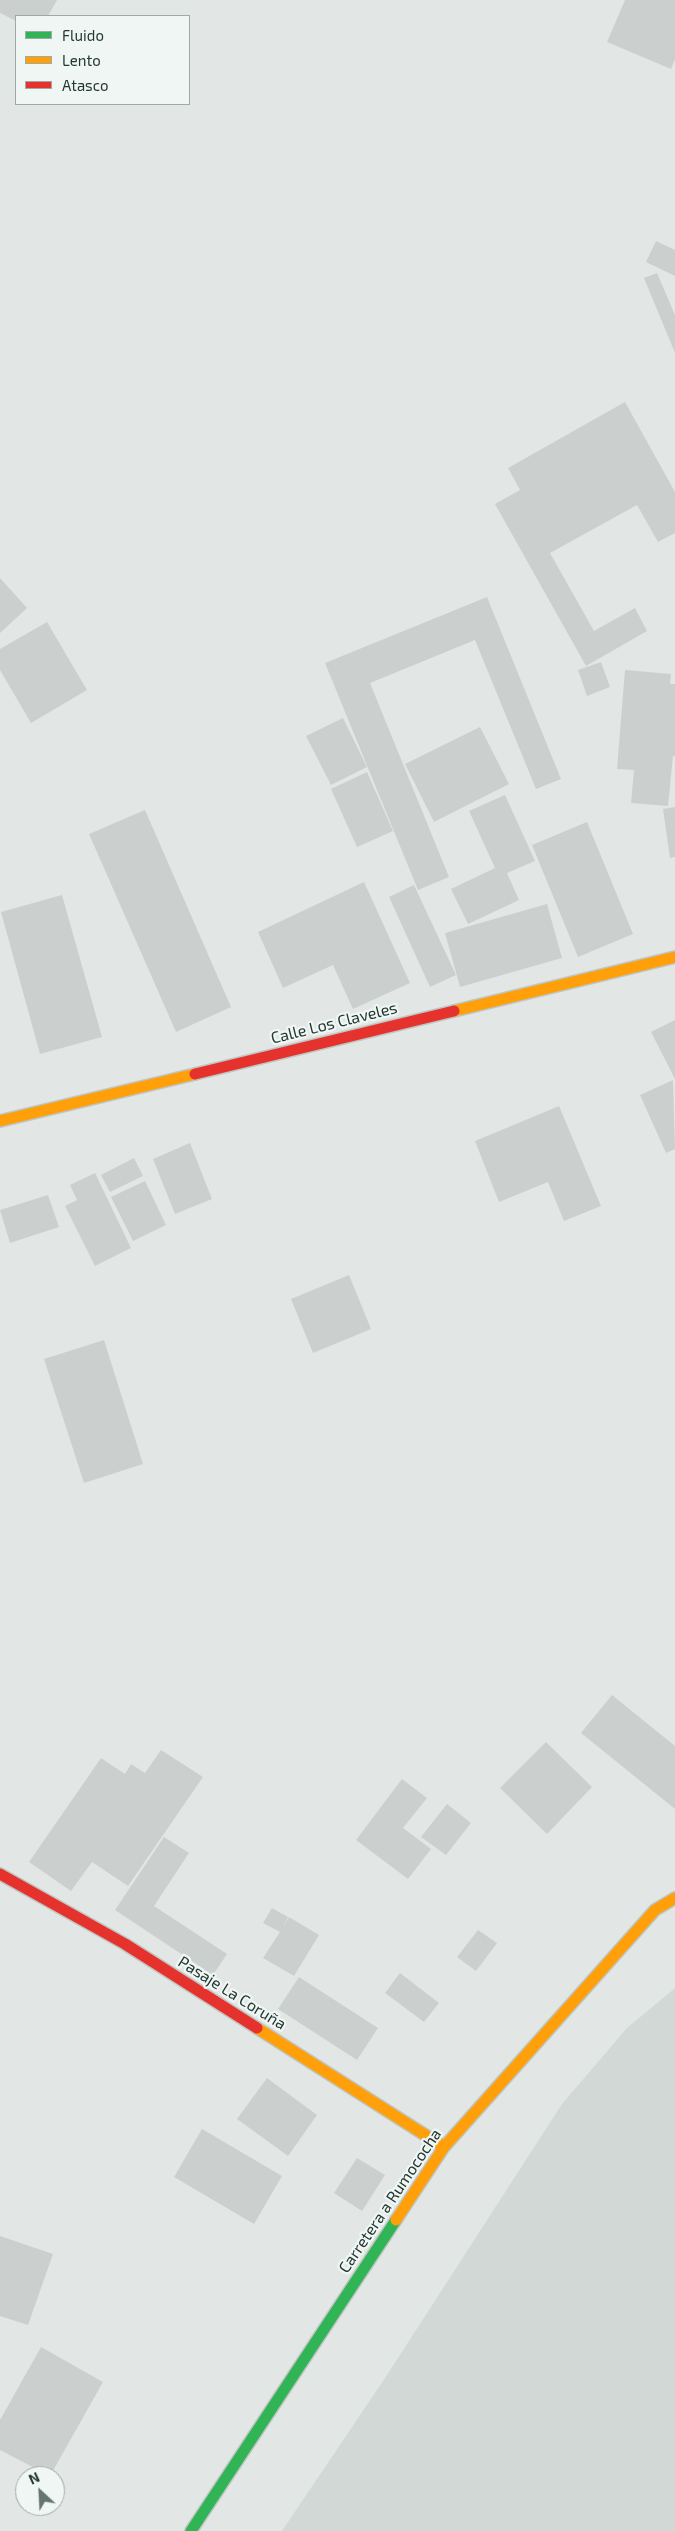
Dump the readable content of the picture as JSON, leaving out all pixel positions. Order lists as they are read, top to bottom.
{
  "streets": {
    "street": ["Calle Los Claveles", "Pasaje La Coruña", "Carretera a Rumococha"]
  },
  "crossings": [
    ["Pasaje La Coruña", "Carretera a Rumococha"]
  ],
  "legend": ["Fluido", "Lento", "Atasco"],
  "north": "top left"
}
